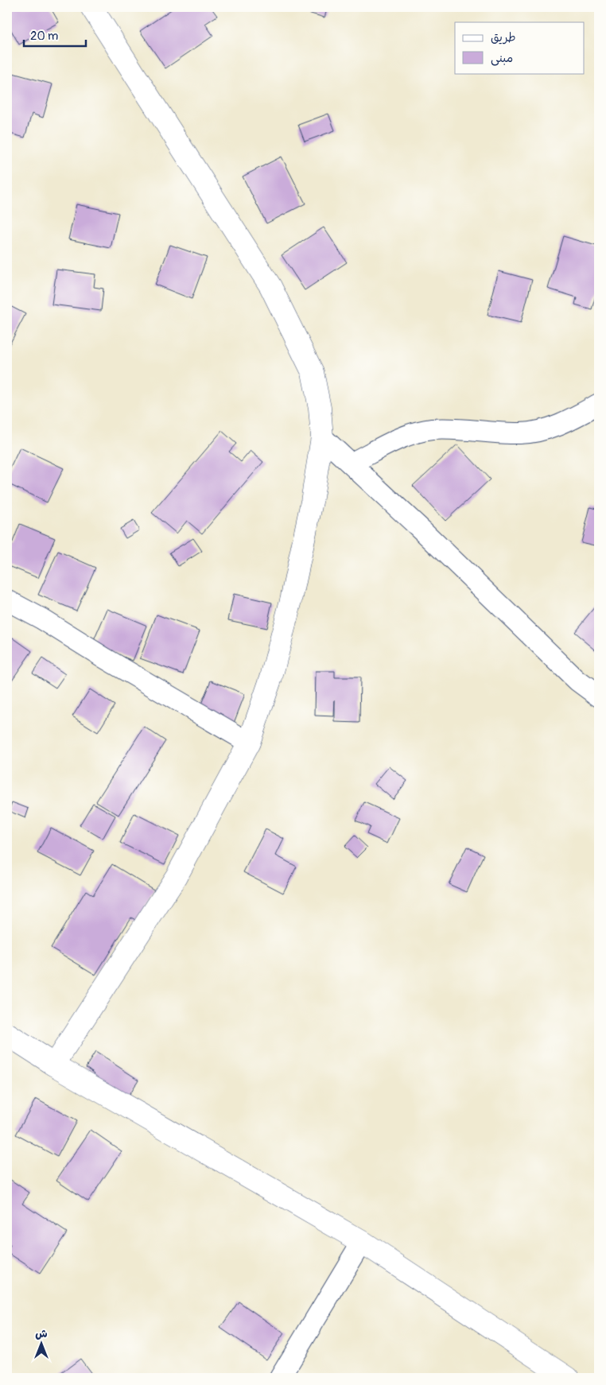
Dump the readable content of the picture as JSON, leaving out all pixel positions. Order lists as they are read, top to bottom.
{
  "legend": ["طريق", "مبنى"],
  "scale_bar": "20 m",
  "north": "top"
}
